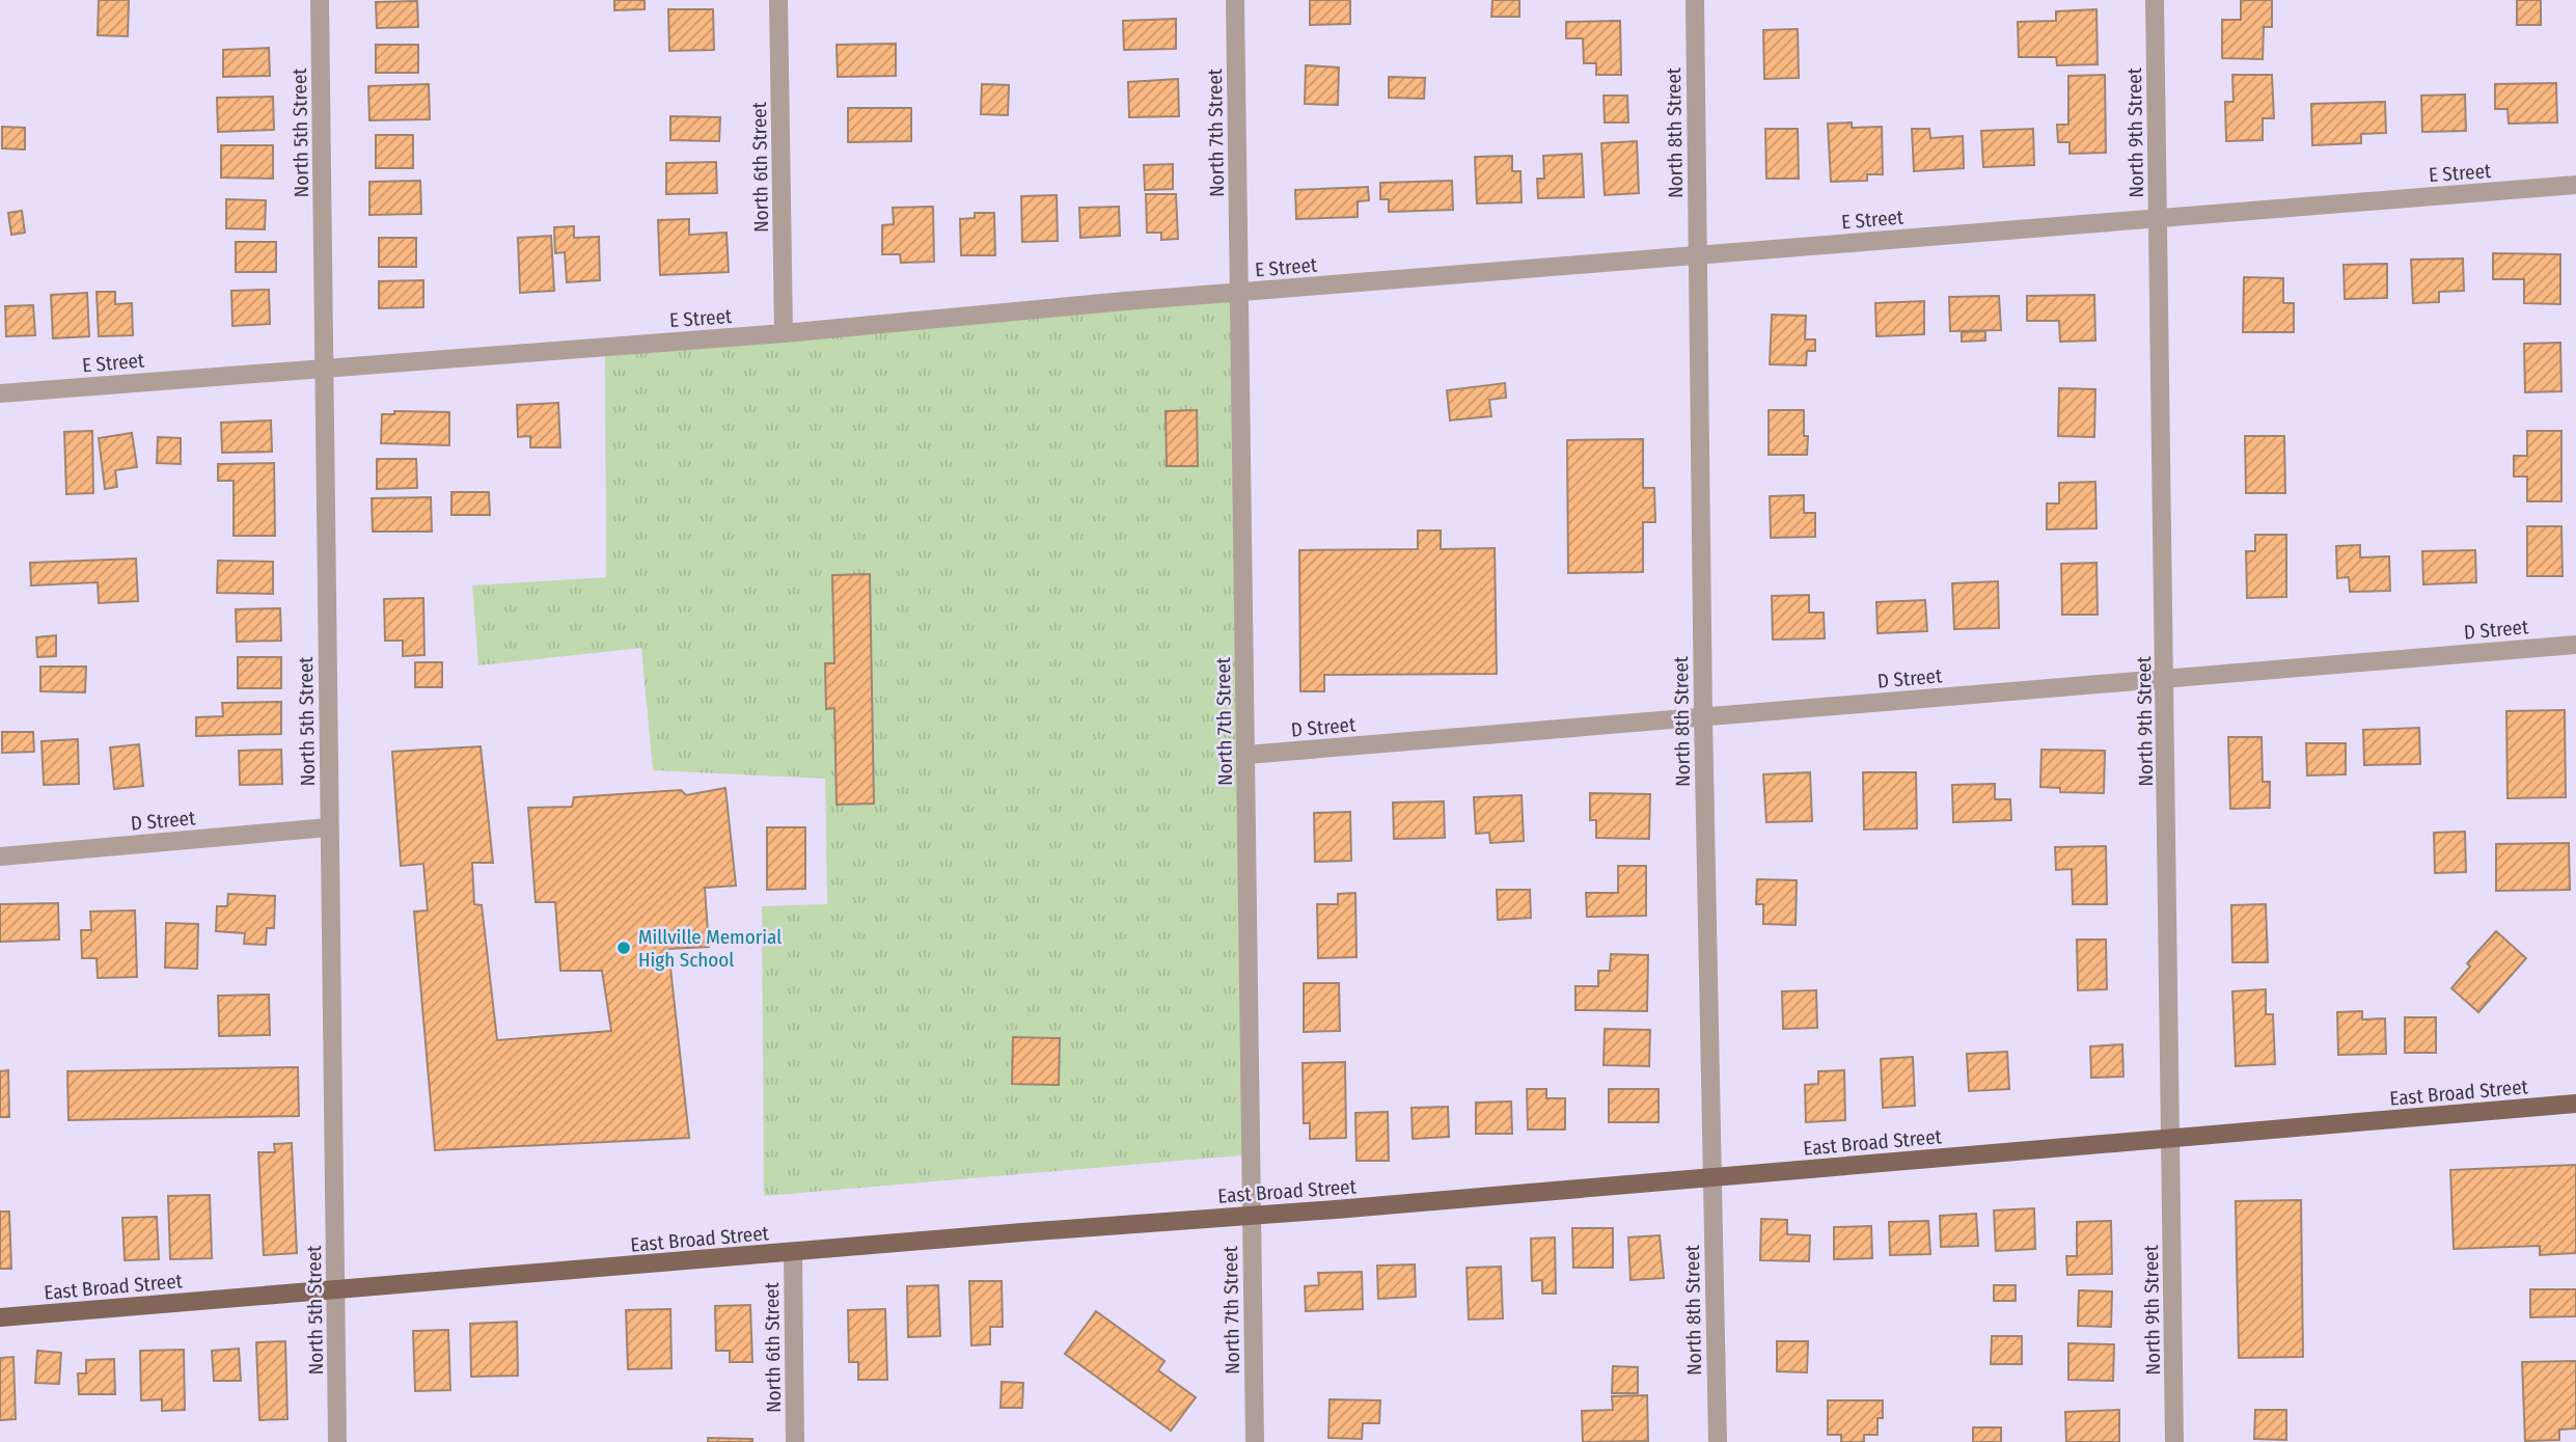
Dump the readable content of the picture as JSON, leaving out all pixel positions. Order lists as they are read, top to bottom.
{
  "streets": {
    "main road": ["East Broad Street"],
    "street": [
      "North 5th Street",
      "North 7th Street",
      "North 8th Street",
      "North 9th Street",
      "North 6th Street",
      "E Street",
      "D Street"
    ]
  },
  "crossings": [
    ["North 5th Street", "E Street"],
    ["North 5th Street", "D Street"],
    ["North 5th Street", "East Broad Street"],
    ["North 7th Street", "E Street"],
    ["North 7th Street", "D Street"],
    ["North 7th Street", "East Broad Street"],
    ["North 8th Street", "E Street"],
    ["North 8th Street", "D Street"],
    ["North 8th Street", "East Broad Street"],
    ["North 9th Street", "E Street"],
    ["North 9th Street", "D Street"],
    ["North 9th Street", "East Broad Street"],
    ["North 6th Street", "E Street"],
    ["North 6th Street", "East Broad Street"]
  ],
  "places": ["Millville Memorial High School"]
}
